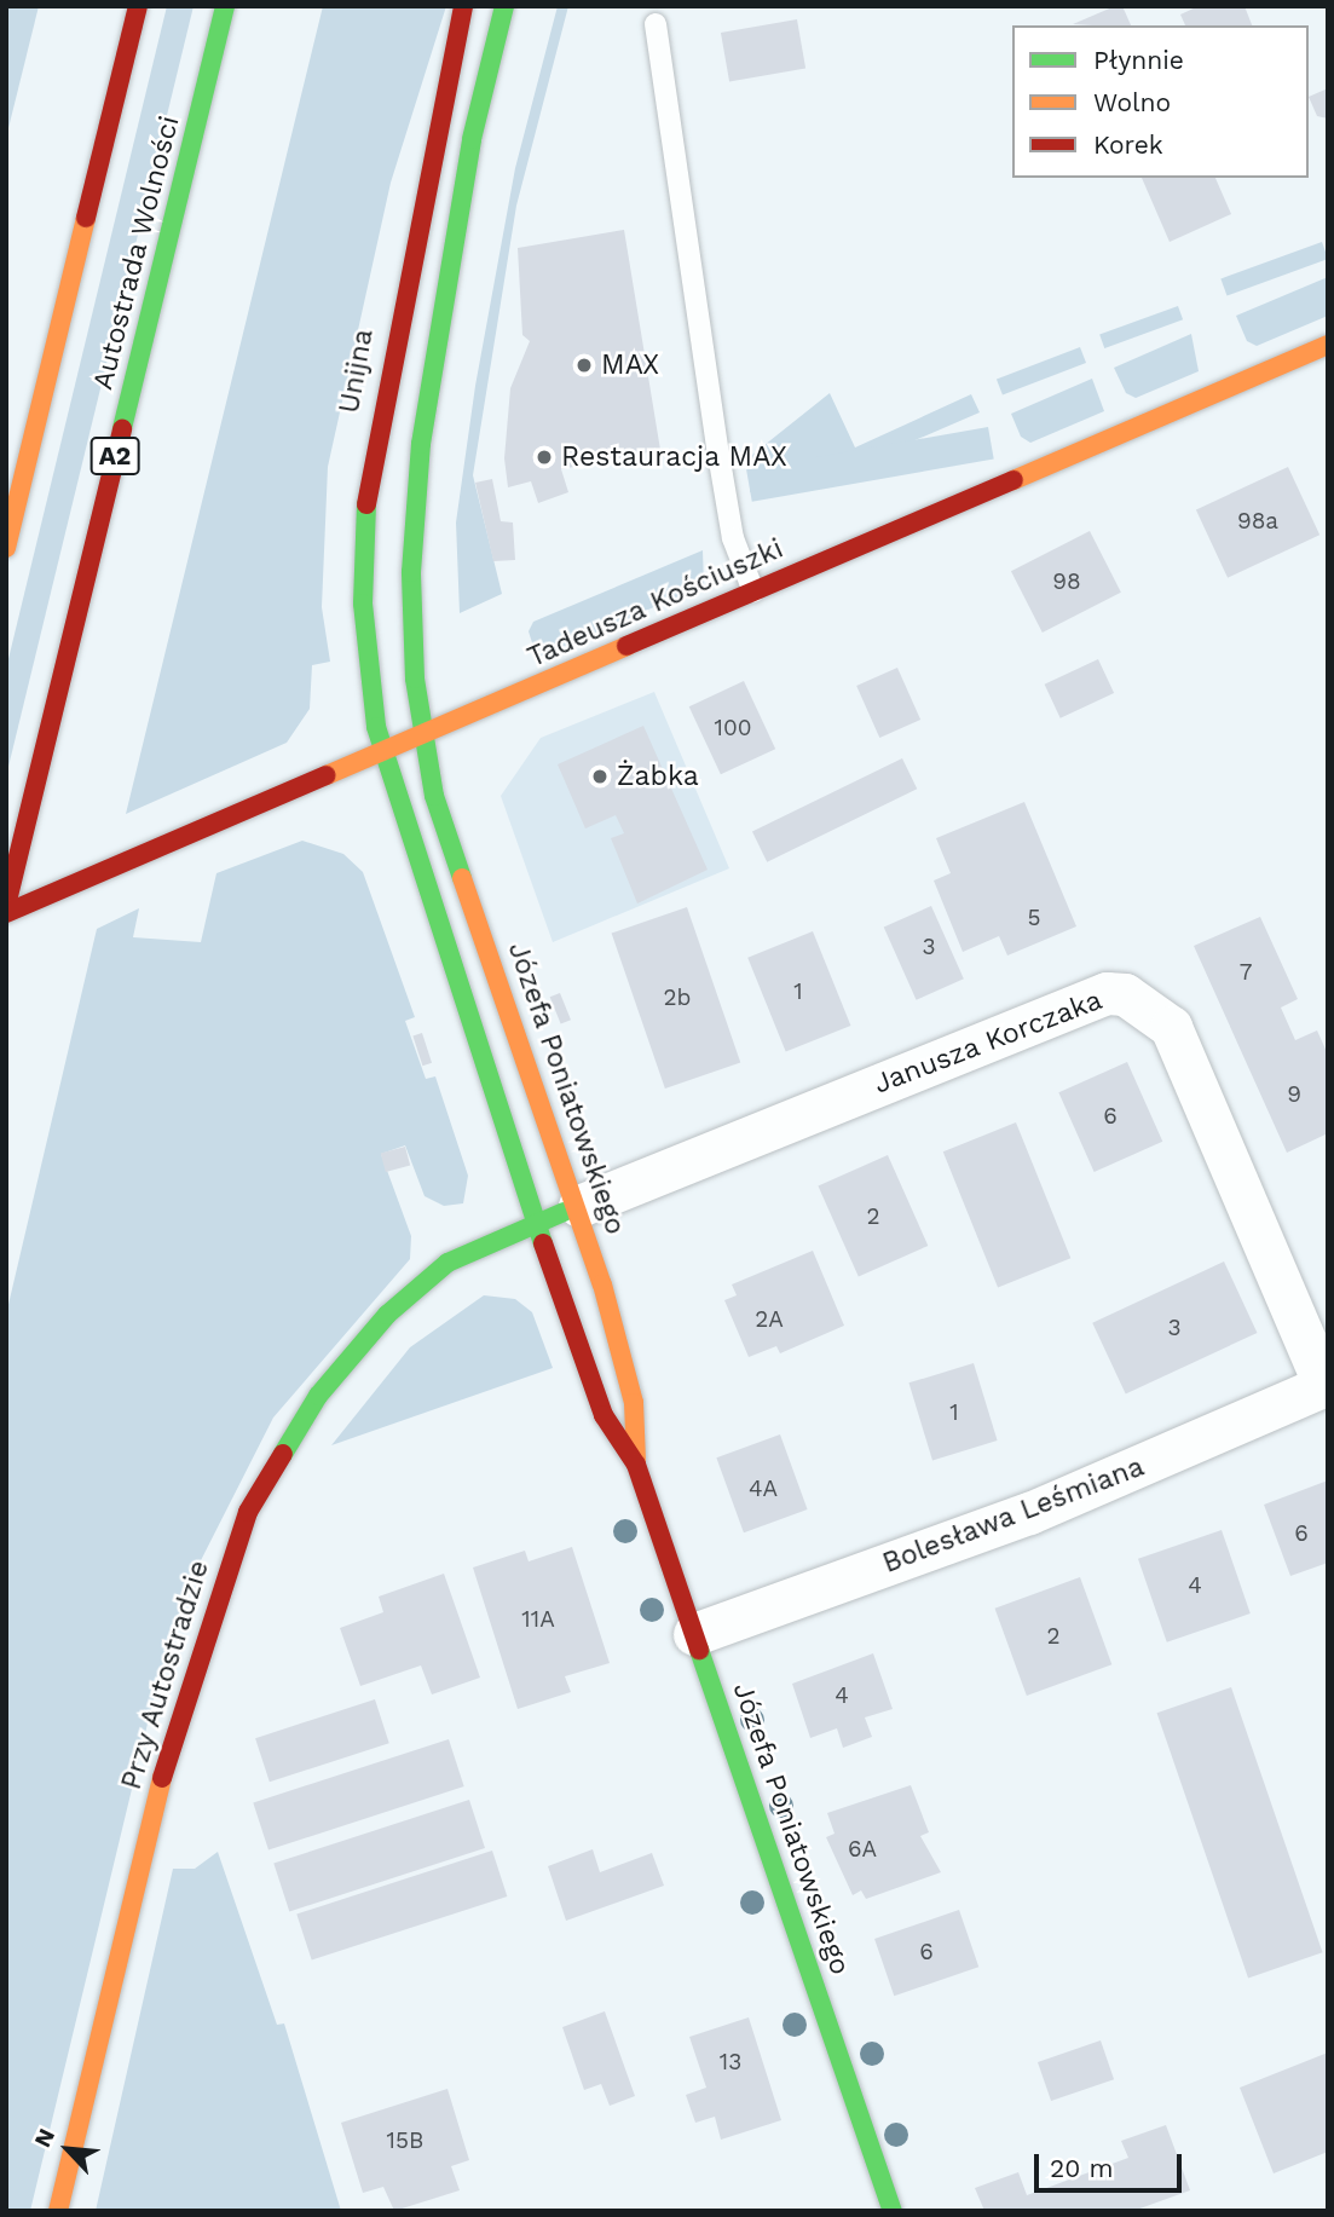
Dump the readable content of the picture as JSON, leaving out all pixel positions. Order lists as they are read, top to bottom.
{
  "streets": {
    "main road": [
      "Autostrada Wolności",
      "Unijna",
      "A2",
      "Tadeusza Kościuszki",
      "Józefa Poniatowskiego",
      "Przy Autostradzie"
    ],
    "street": ["Janusza Korczaka", "Bolesława Leśmiana"]
  },
  "crossings": [
    ["Unijna", "Tadeusza Kościuszki"],
    ["Unijna", "Józefa Poniatowskiego"],
    ["Tadeusza Kościuszki", "Józefa Poniatowskiego"],
    ["Janusza Korczaka", "Józefa Poniatowskiego"],
    ["Janusza Korczaka", "Bolesława Leśmiana"],
    ["Janusza Korczaka", "Przy Autostradzie"],
    ["Józefa Poniatowskiego", "Bolesława Leśmiana"],
    ["Józefa Poniatowskiego", "Przy Autostradzie"]
  ],
  "places": ["MAX", "Restauracja MAX", "Żabka"],
  "house_numbers": [
    "98a",
    "98",
    "100",
    "5",
    "3",
    "7",
    "1",
    "2b",
    "9",
    "6",
    "2",
    "2A",
    "3",
    "1",
    "4A",
    "6",
    "4",
    "11A",
    "2",
    "4",
    "6A",
    "6",
    "13",
    "15B"
  ],
  "legend": ["Płynnie", "Wolno", "Korek"],
  "scale_bar": "20 m",
  "north": "top left"
}
